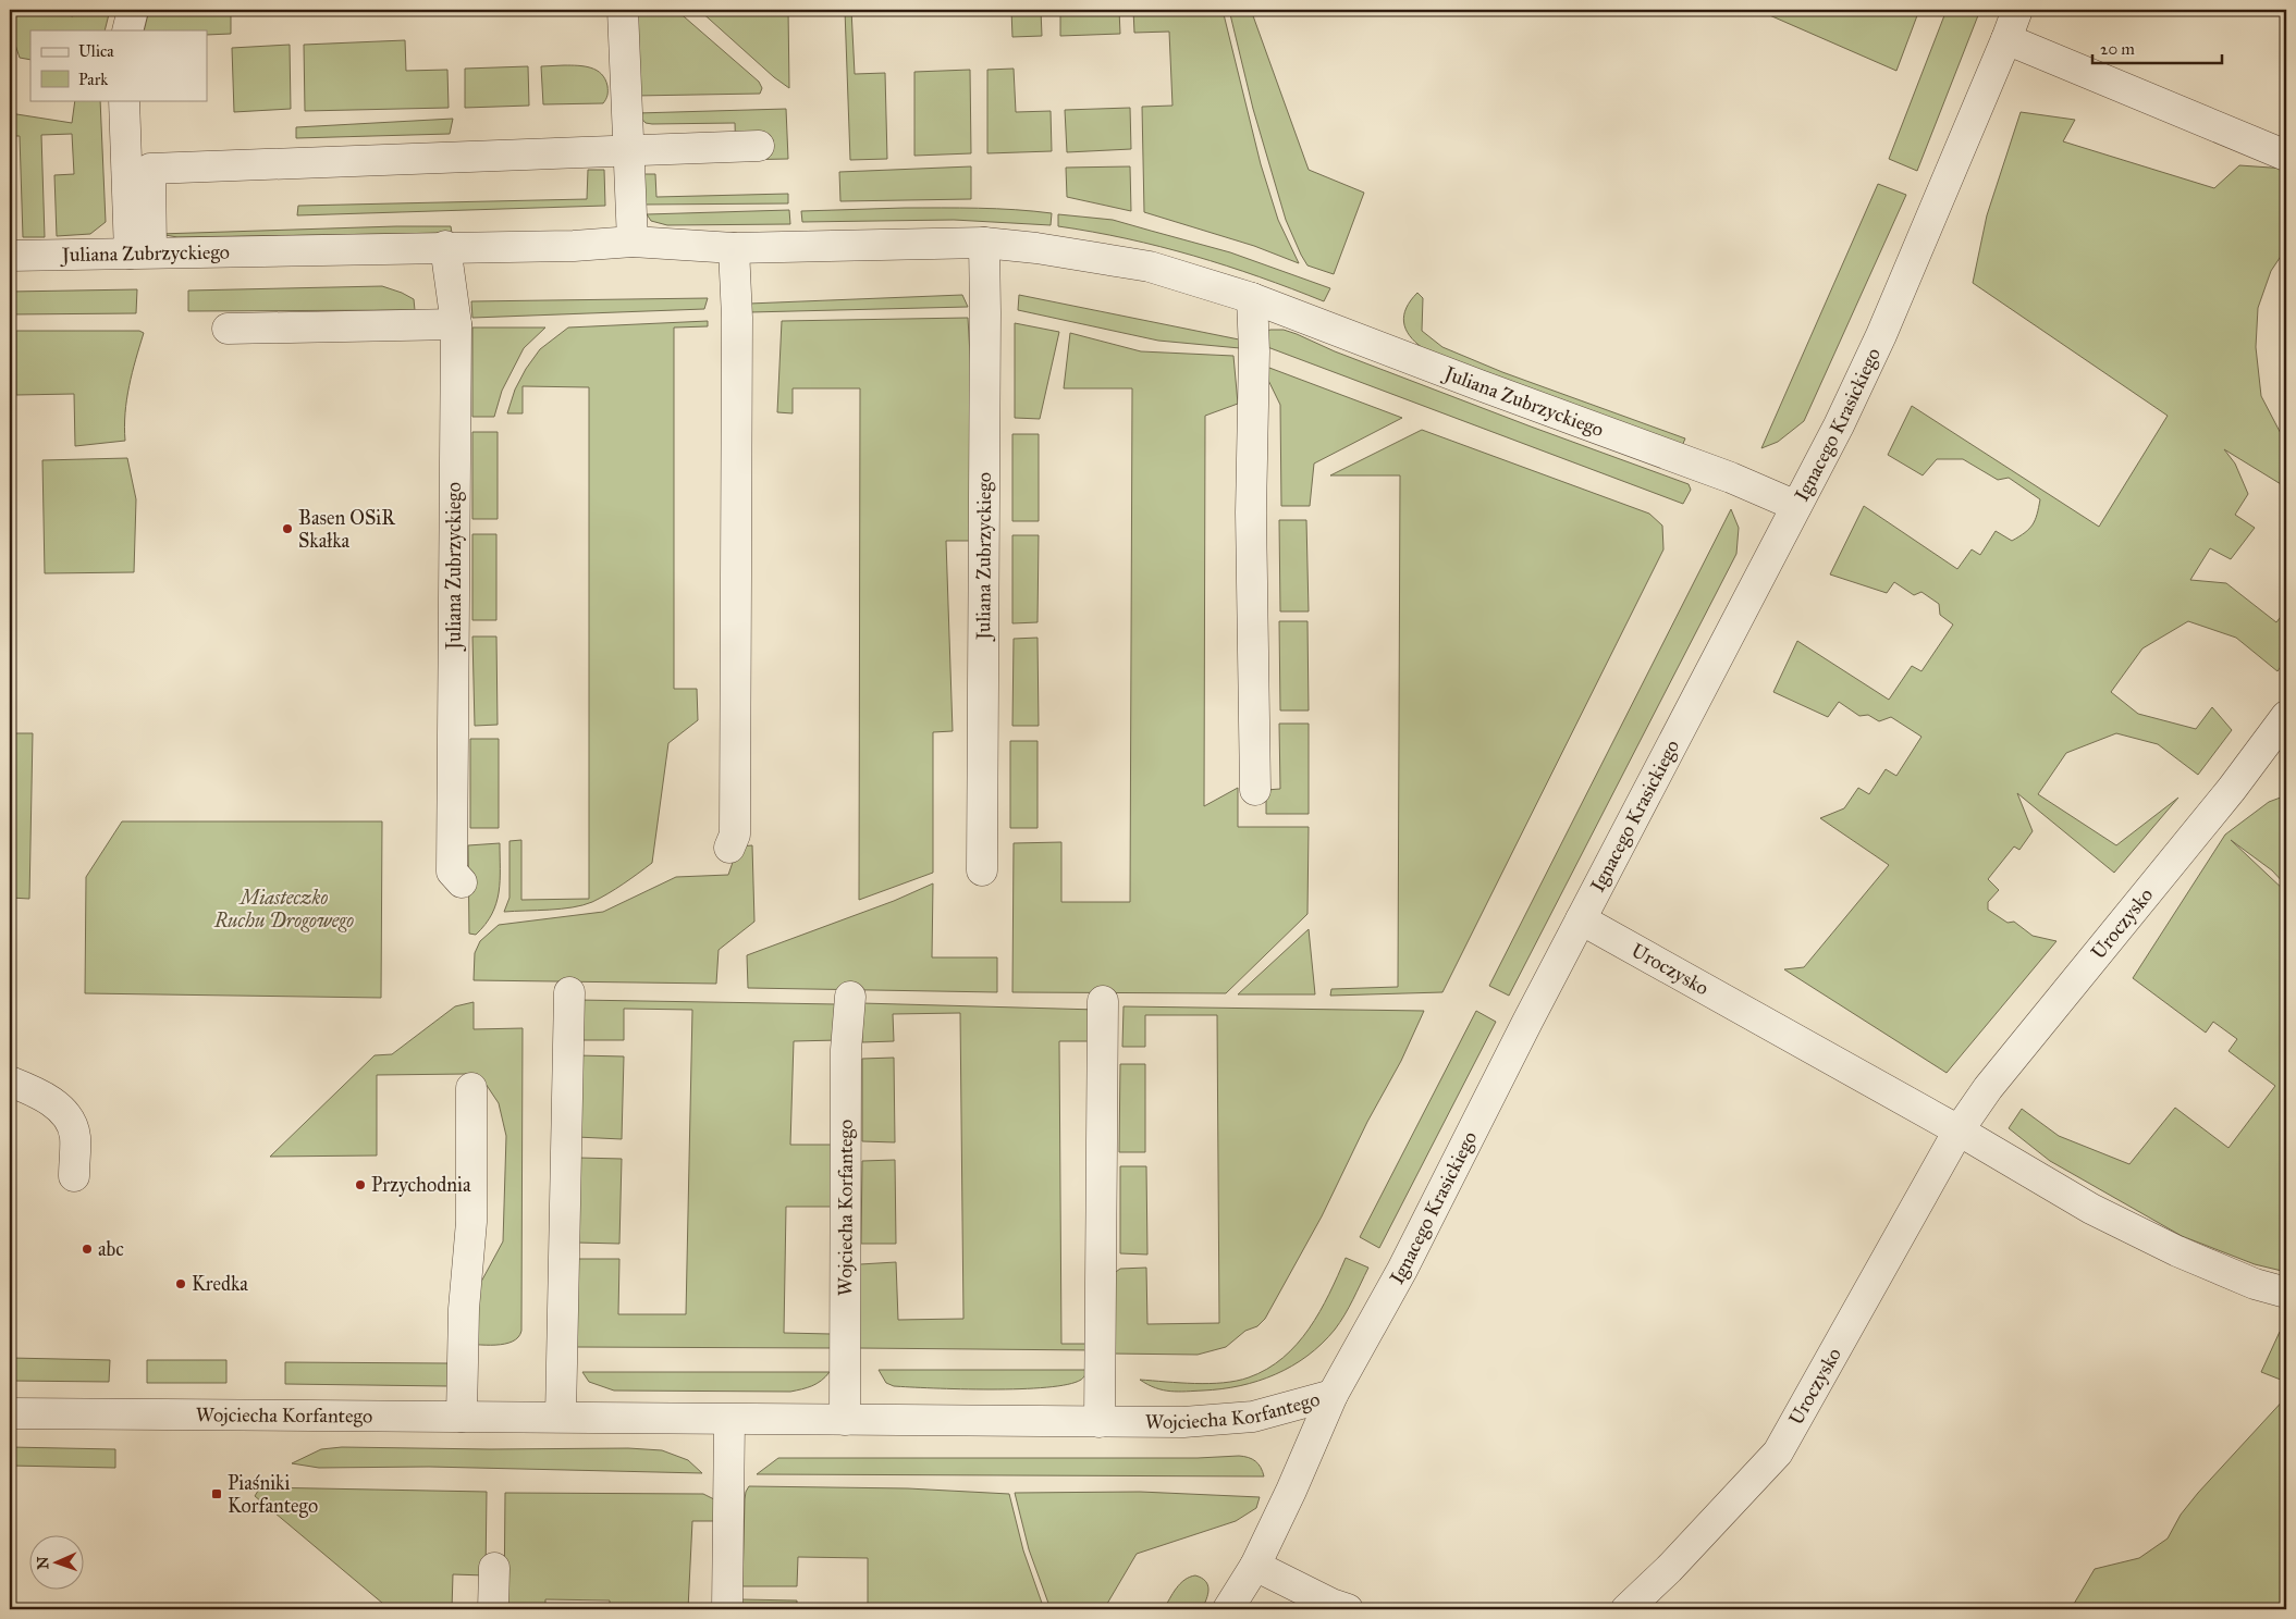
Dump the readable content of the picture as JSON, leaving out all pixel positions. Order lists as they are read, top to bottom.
{
  "streets": {
    "street": [
      "Juliana Zubrzyckiego",
      "Ignacego Krasickiego",
      "Uroczysko",
      "Wojciecha Korfantego"
    ]
  },
  "crossings": [
    ["Juliana Zubrzyckiego", "Ignacego Krasickiego"],
    ["Ignacego Krasickiego", "Uroczysko"],
    ["Ignacego Krasickiego", "Wojciecha Korfantego"]
  ],
  "parks": ["Miasteczko Ruchu Drogowego"],
  "places": {
    "other": [
      "Basen OSiR Skałka",
      "Przychodnia",
      "abc",
      "Kredka"
    ],
    "transit": ["Piaśniki Korfantego"]
  },
  "legend": ["Ulica", "Park"],
  "scale_bar": "20 m",
  "north": "left"
}
